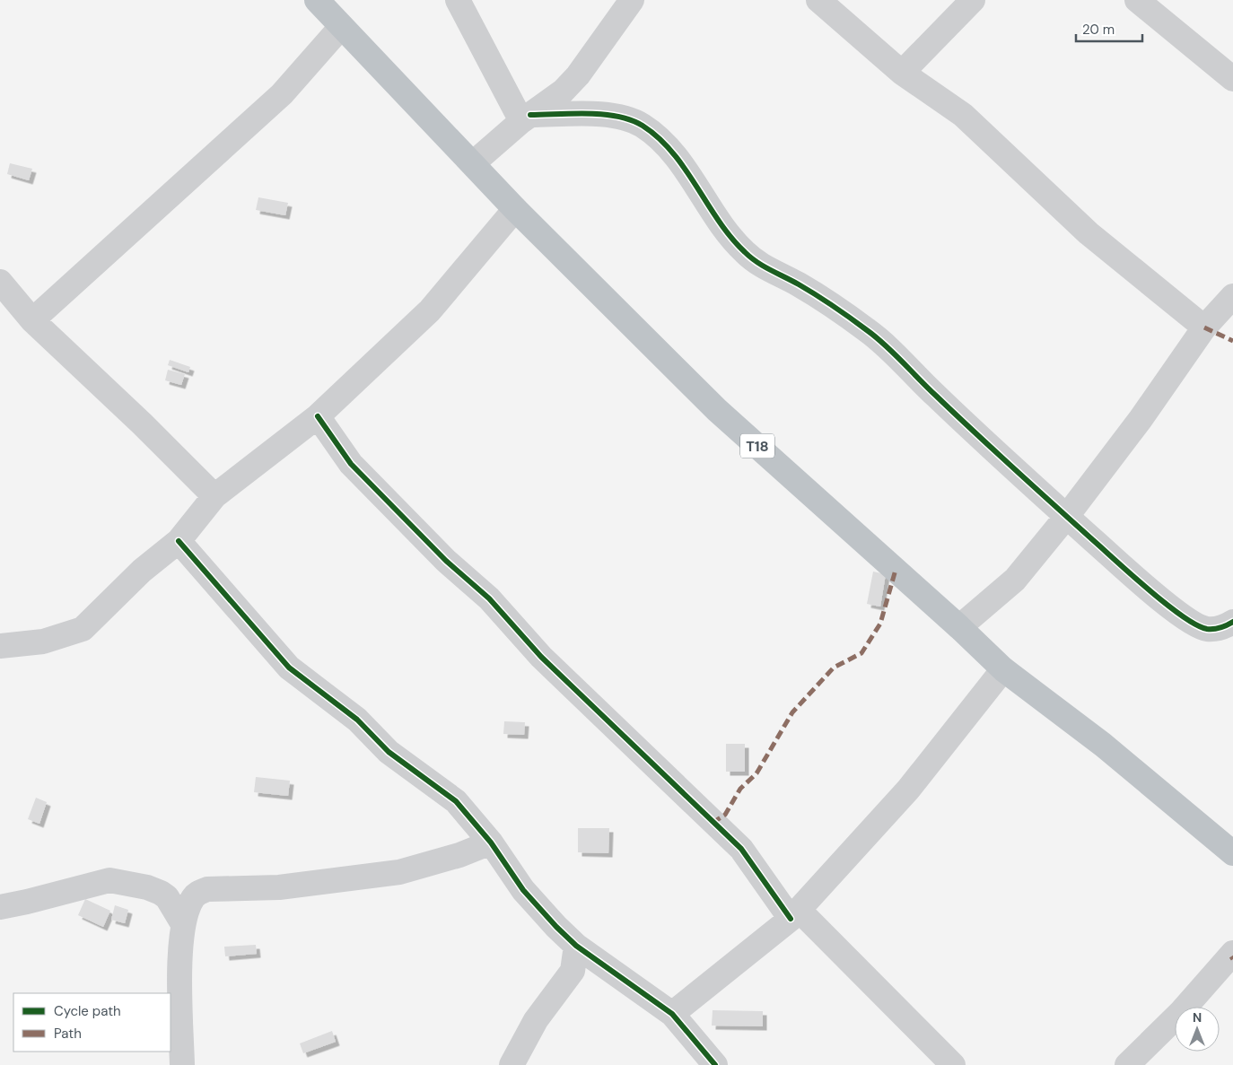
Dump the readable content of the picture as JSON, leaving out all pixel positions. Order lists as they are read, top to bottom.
{
  "streets": {
    "highway": ["T18"]
  },
  "legend": ["Cycle path", "Path"],
  "scale_bar": "20 m",
  "north": "top"
}
